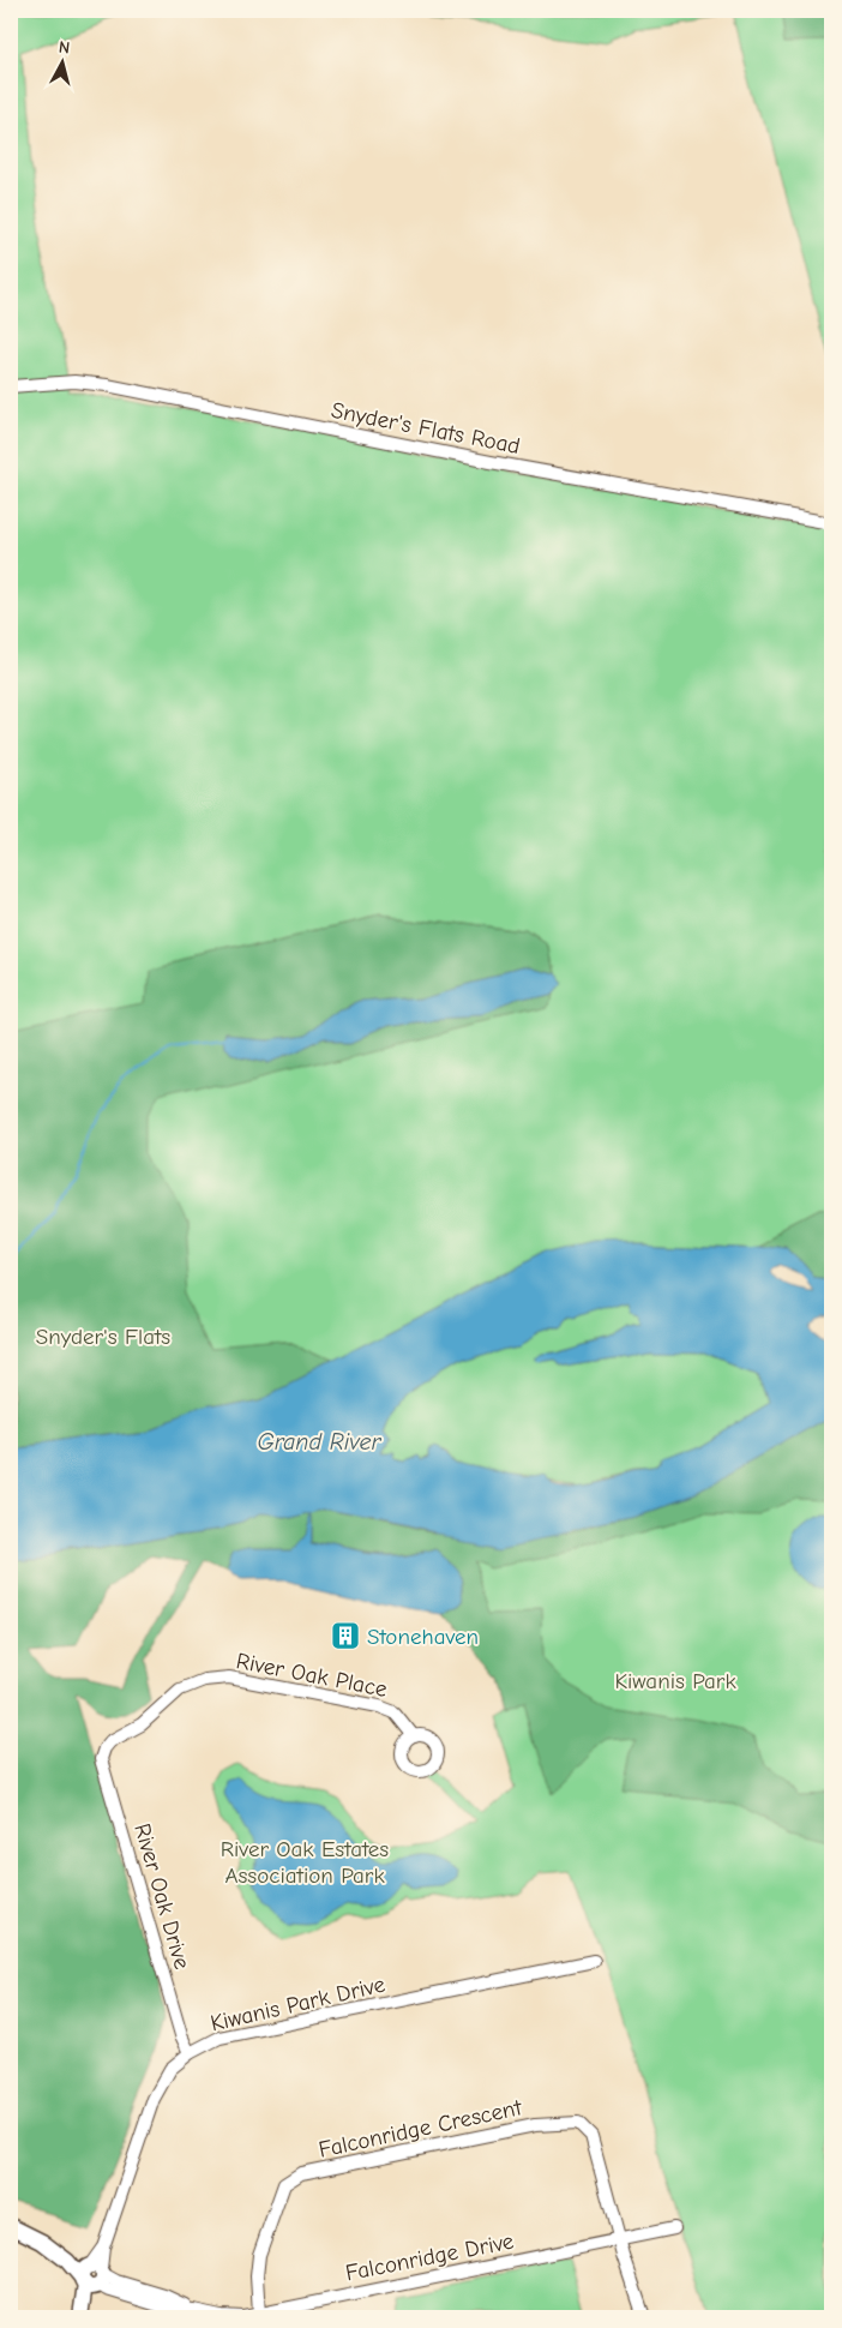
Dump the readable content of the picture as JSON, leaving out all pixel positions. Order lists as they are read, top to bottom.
{
  "streets": {
    "street": [
      "Snyder's Flats Road",
      "River Oak Place",
      "River Oak Drive",
      "Kiwanis Park Drive",
      "Falconridge Crescent",
      "Falconridge Drive"
    ]
  },
  "crossings": [
    ["River Oak Place", "River Oak Drive"],
    ["River Oak Drive", "Kiwanis Park Drive"],
    ["Kiwanis Park Drive", "Falconridge Drive"],
    ["Falconridge Crescent", "Falconridge Drive"]
  ],
  "water": ["Grand River"],
  "parks": ["Snyder's Flats", "Kiwanis Park", "River Oak Estates Association Park"],
  "places": {
    "building": ["Stonehaven"]
  },
  "north": "top"
}
